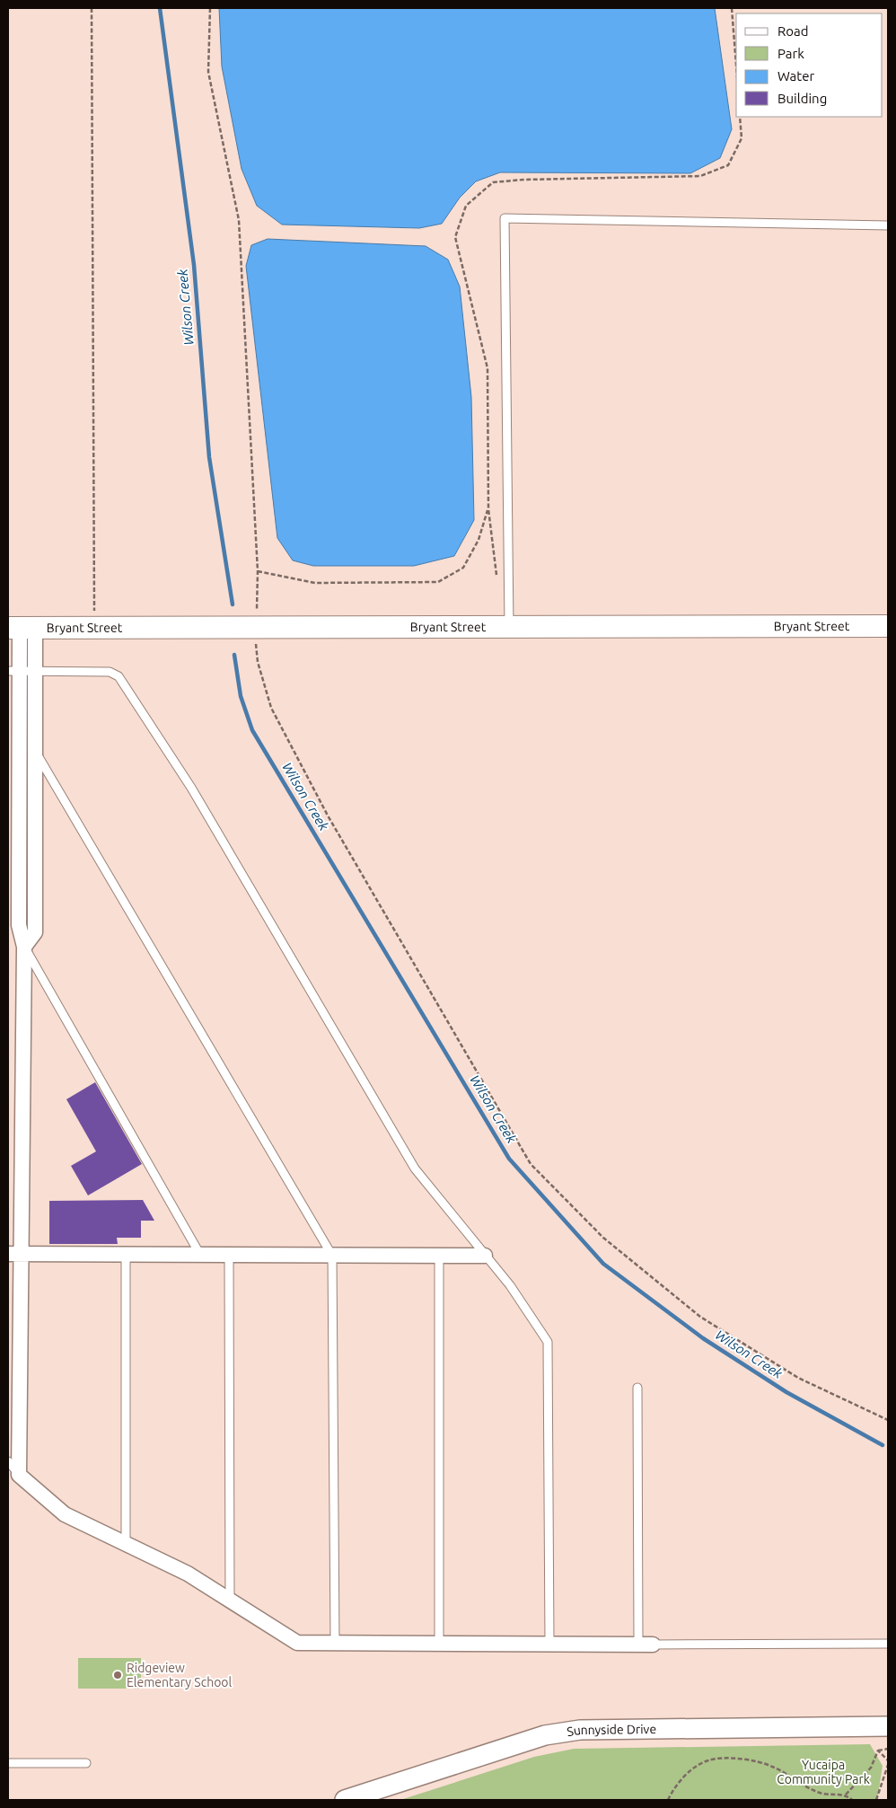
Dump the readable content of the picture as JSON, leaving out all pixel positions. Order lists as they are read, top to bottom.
{
  "streets": {
    "main road": ["Bryant Street"],
    "street": ["Sunnyside Drive"]
  },
  "water": ["Wilson Creek"],
  "parks": ["Yucaipa Community Park"],
  "places": ["Ridgeview Elementary School"],
  "legend": [
    "Road",
    "Park",
    "Water",
    "Building"
  ]
}
